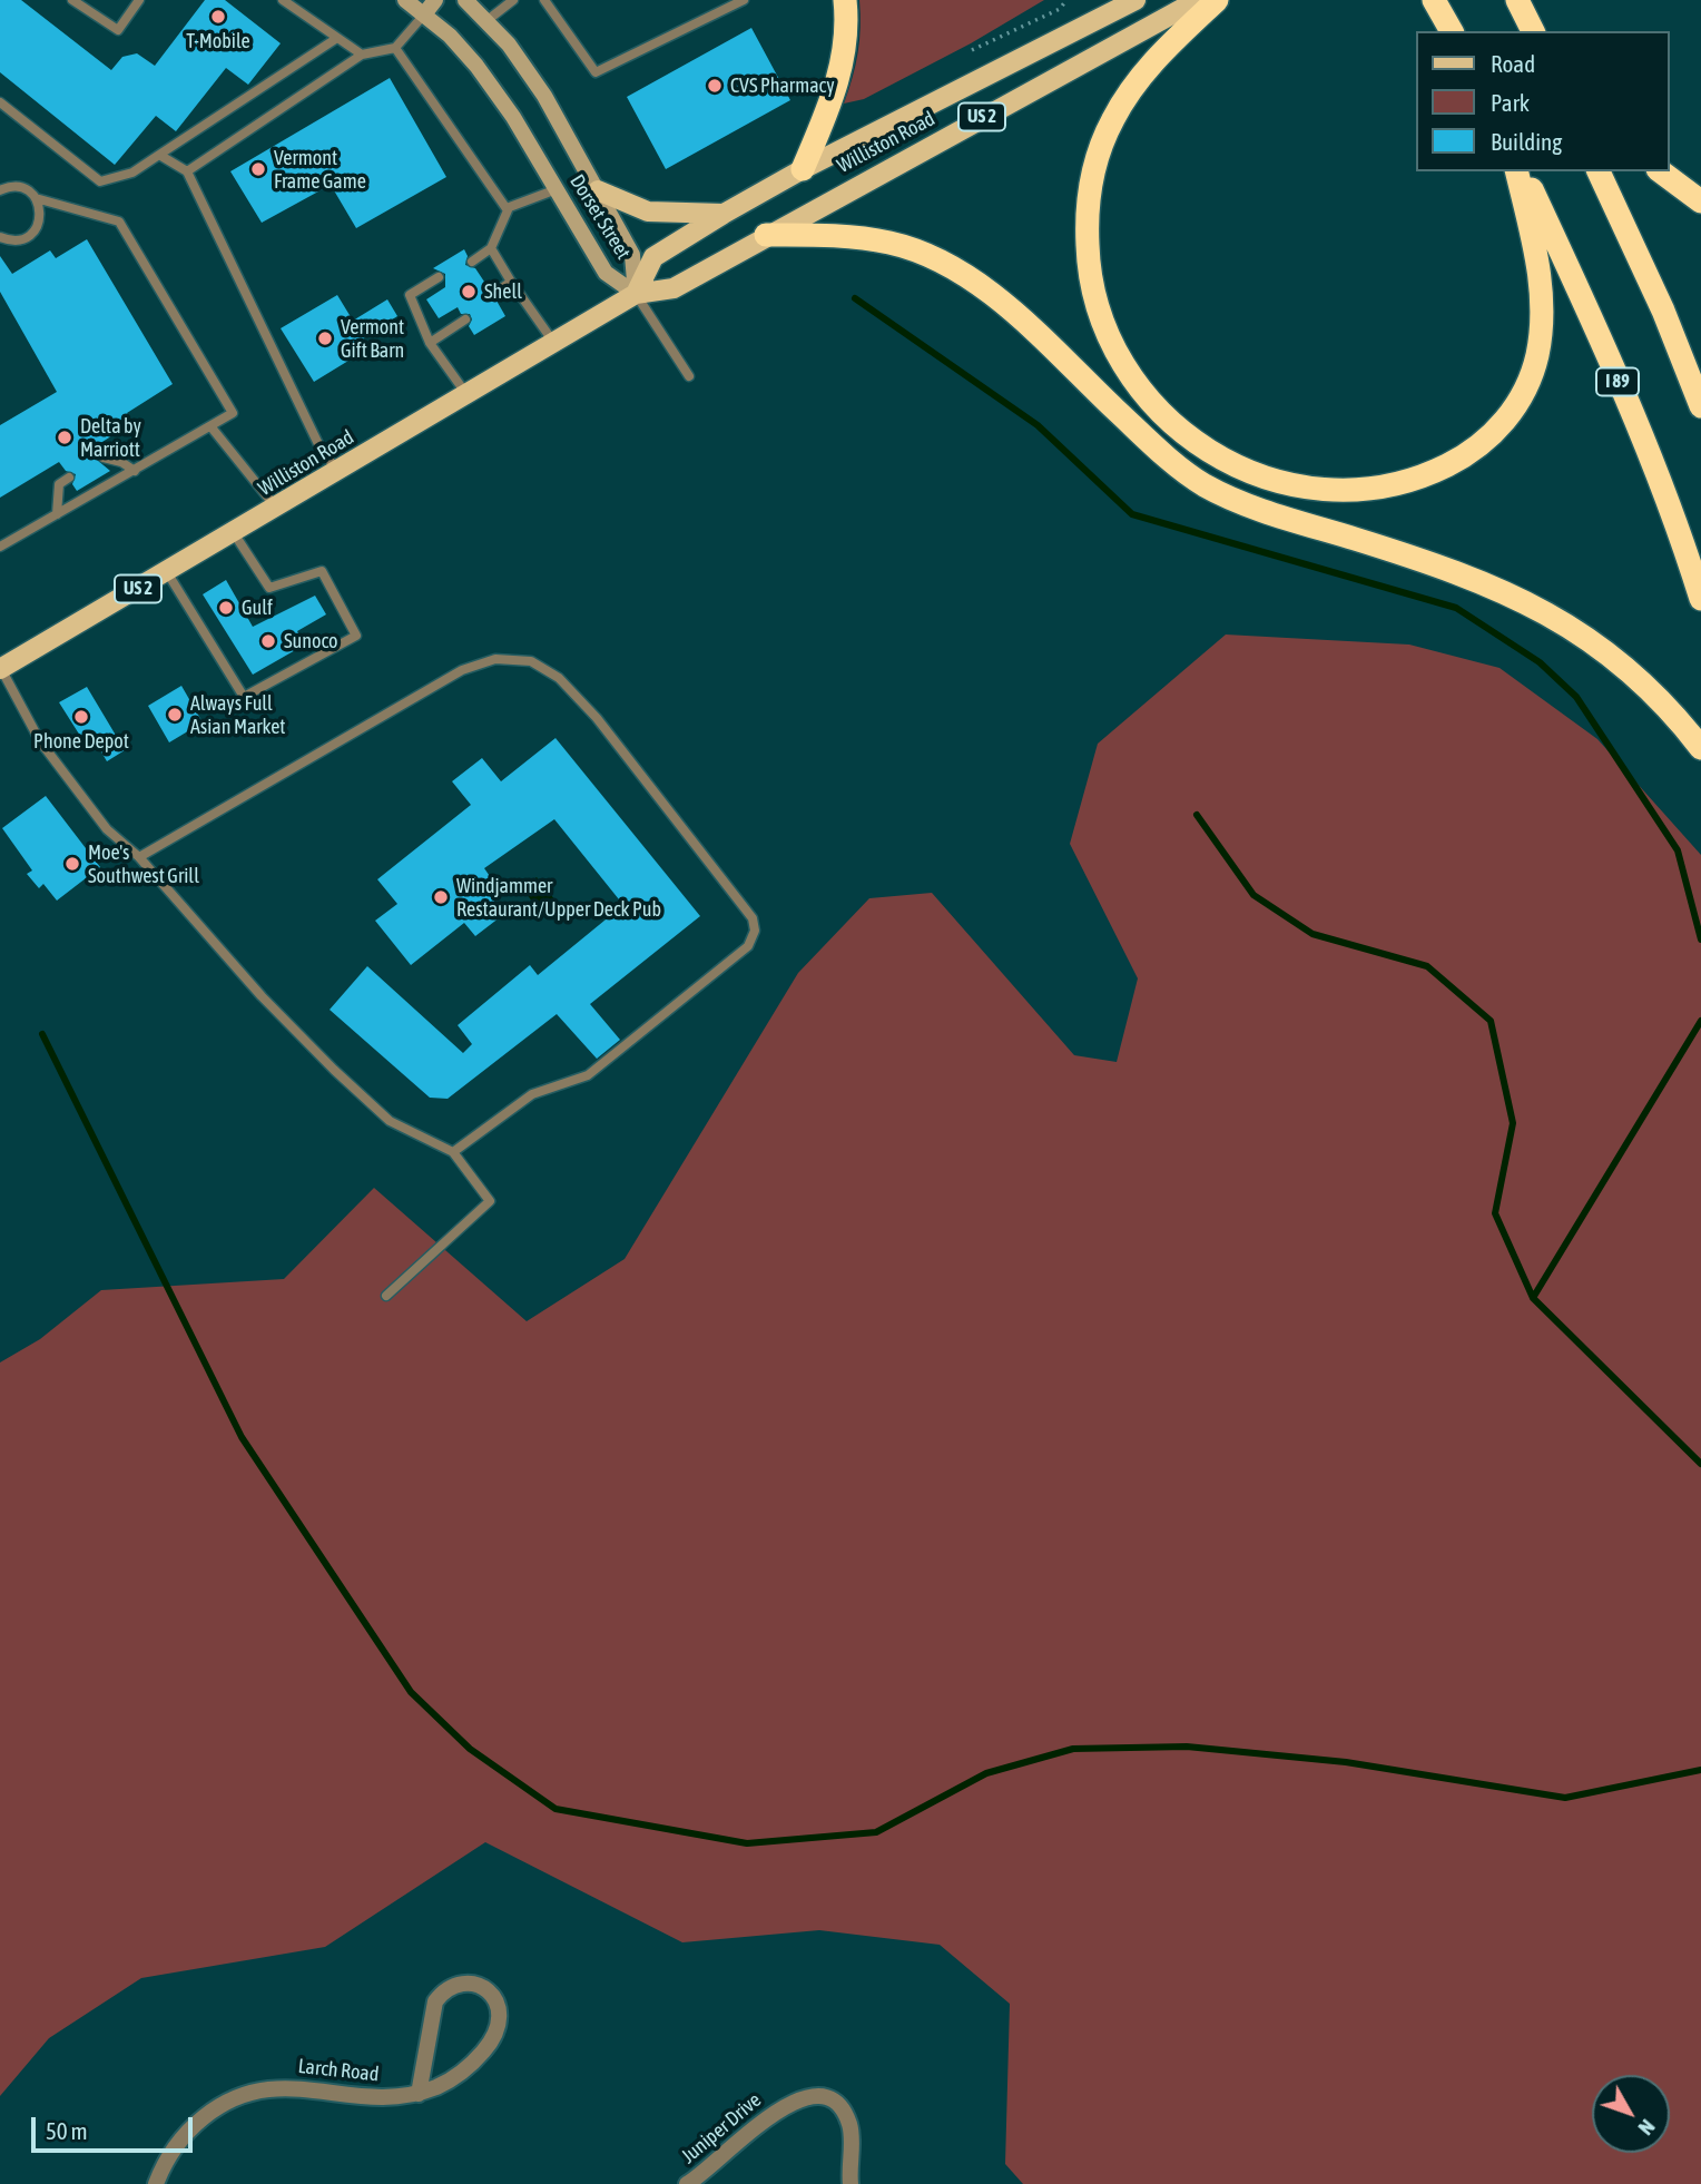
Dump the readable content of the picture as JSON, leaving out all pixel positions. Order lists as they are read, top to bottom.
{
  "streets": {
    "highway": ["I 89"],
    "main road": ["US 2", "Williston Road", "Dorset Street"],
    "street": ["Larch Road", "Juniper Drive"]
  },
  "crossings": [
    ["Williston Road", "Dorset Street"]
  ],
  "places": [
    "T-Mobile",
    "CVS Pharmacy",
    "Vermont Frame Game",
    "Shell",
    "Vermont Gift Barn",
    "Delta by Marriott",
    "Gulf",
    "Sunoco",
    "Always Full Asian Market",
    "Phone Depot",
    "Moe's Southwest Grill",
    "Windjammer Restaurant/Upper Deck Pub"
  ],
  "legend": ["Road", "Park", "Building"],
  "scale_bar": "50 m",
  "north": "bottom right"
}
